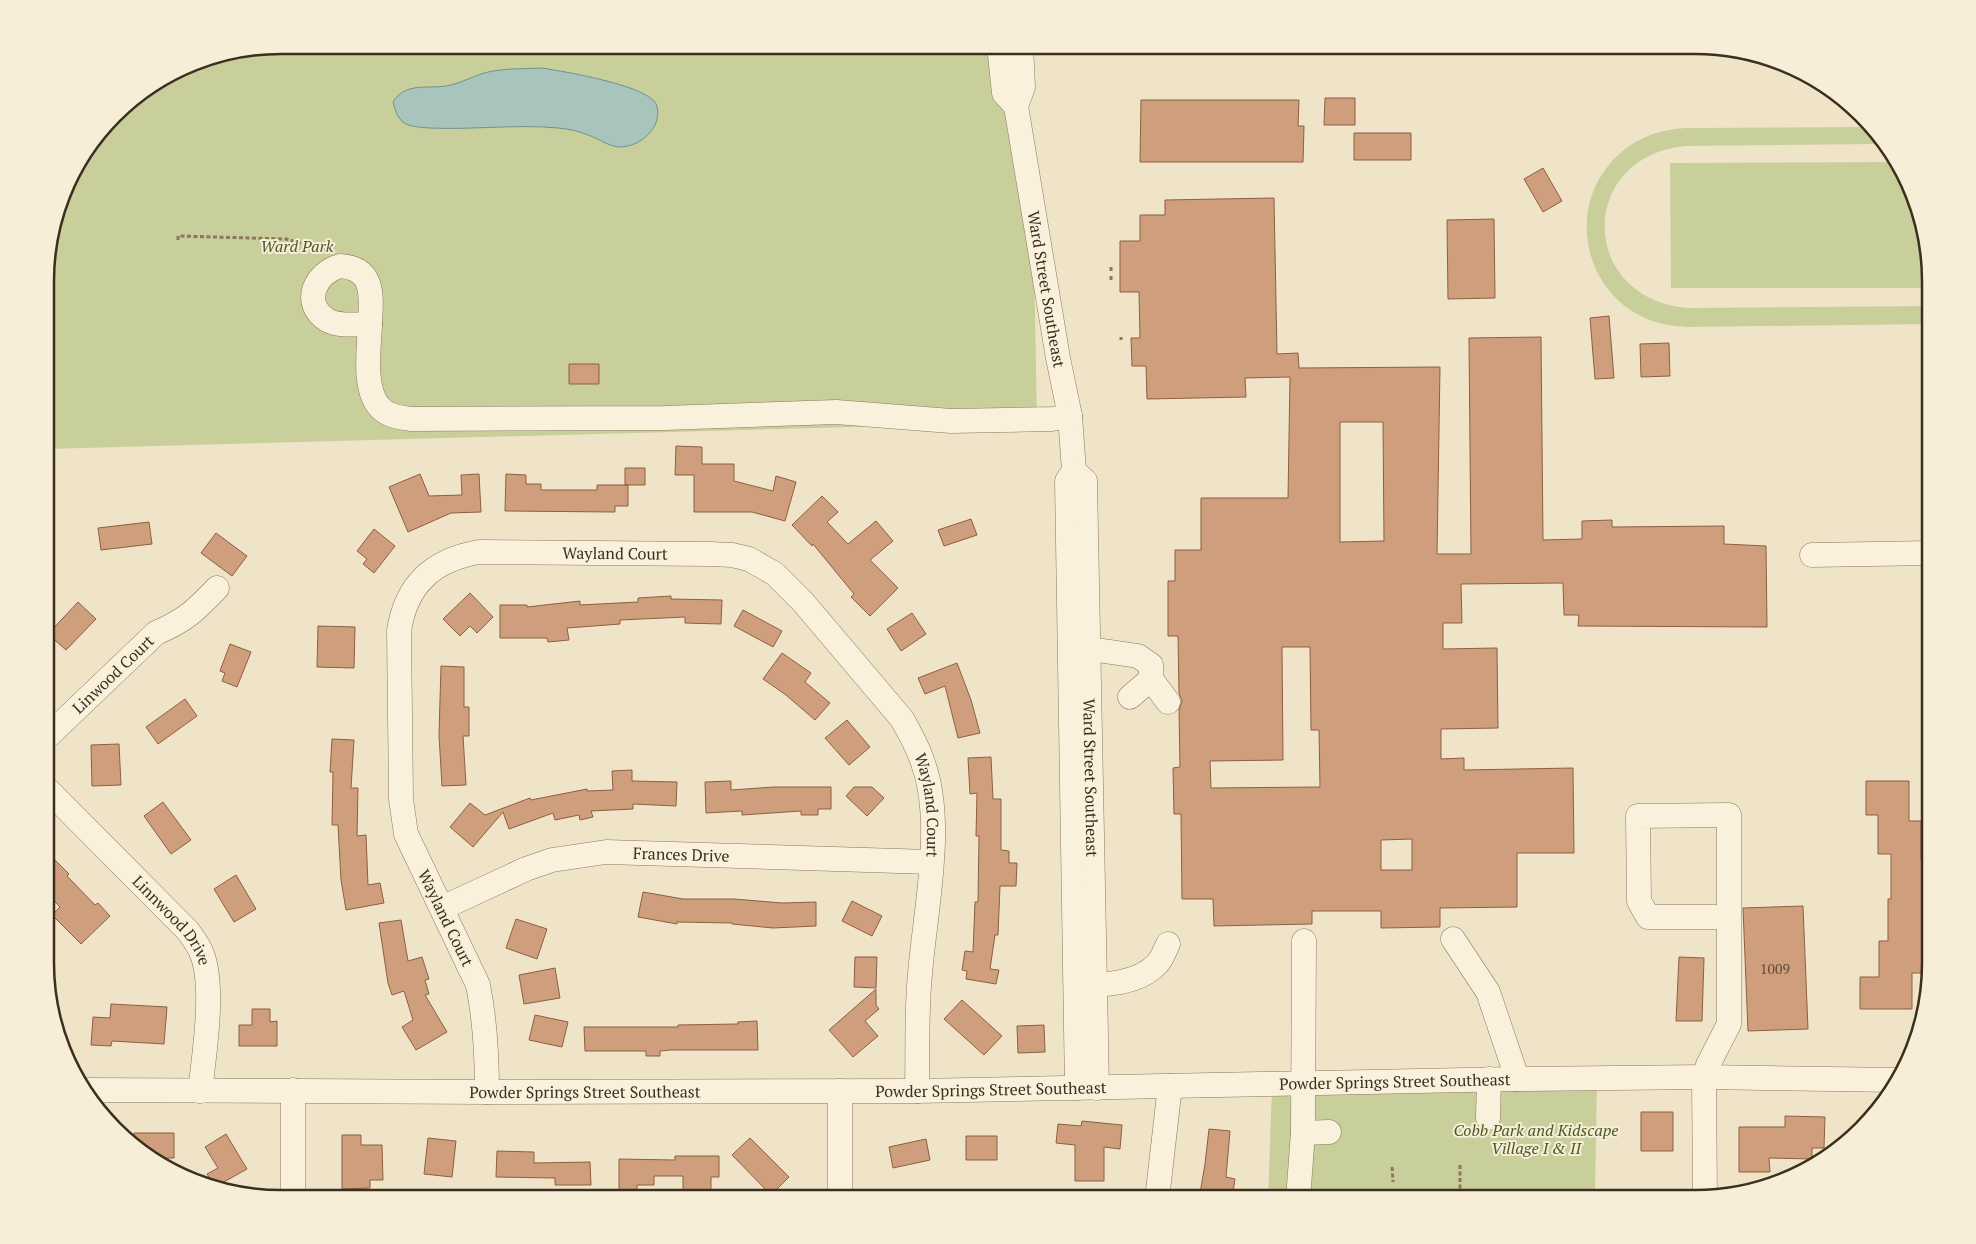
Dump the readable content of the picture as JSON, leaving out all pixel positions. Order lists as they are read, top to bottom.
{
  "streets": {
    "street": [
      "Ward Street Southeast",
      "Wayland Court",
      "Linwood Court",
      "Frances Drive",
      "Linnwood Drive",
      "Powder Springs Street Southeast"
    ]
  },
  "crossings": [
    ["Ward Street Southeast", "Powder Springs Street Southeast"],
    ["Wayland Court", "Frances Drive"],
    ["Wayland Court", "Powder Springs Street Southeast"],
    ["Linnwood Drive", "Powder Springs Street Southeast"]
  ],
  "parks": ["Ward Park", "Cobb Park and Kidscape Village I & II"],
  "house_numbers": ["1009"]
}
